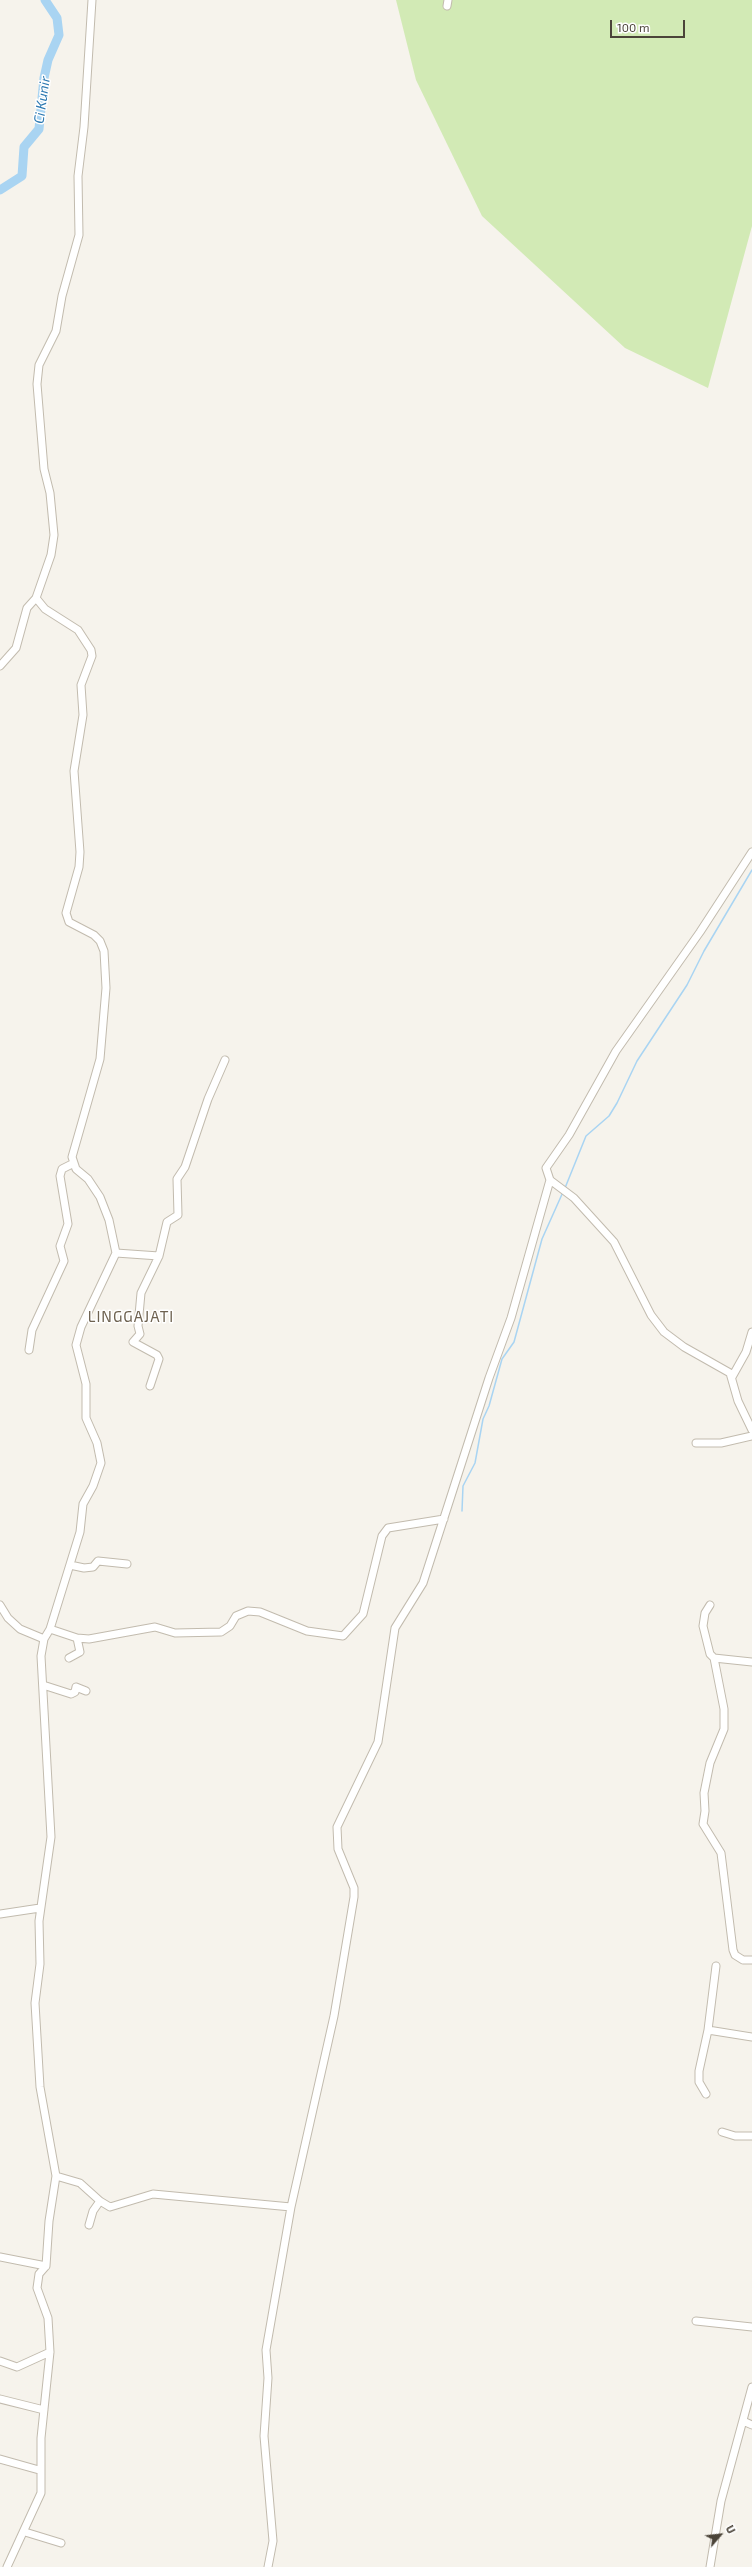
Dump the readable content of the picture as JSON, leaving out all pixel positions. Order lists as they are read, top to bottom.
{
  "districts": ["LINGGAJATI"],
  "water": ["Ci Kunir"],
  "scale_bar": "100 m",
  "north": "top right"
}
